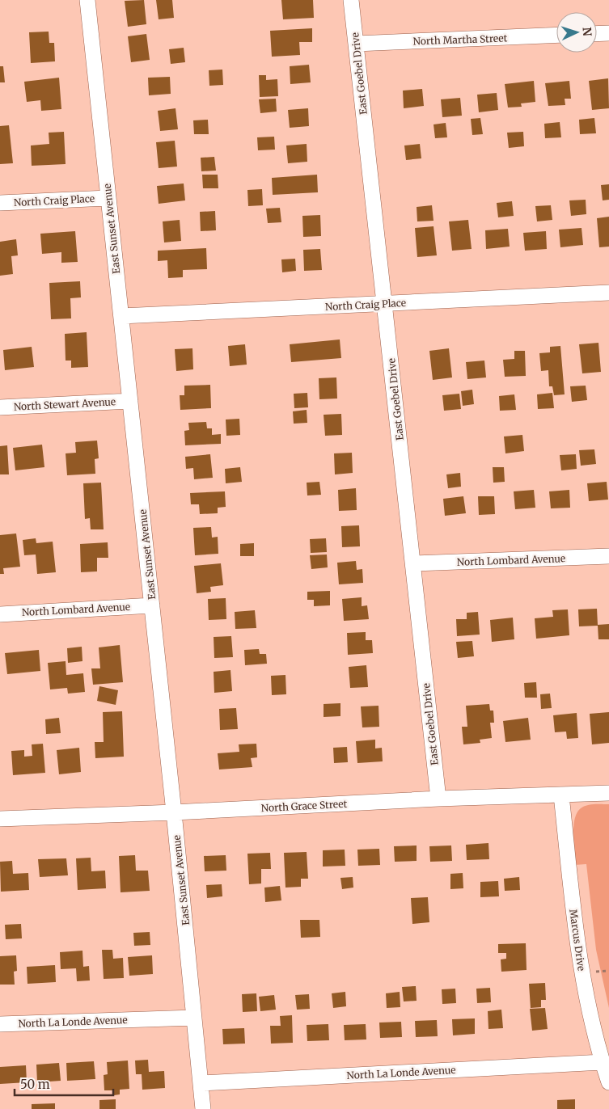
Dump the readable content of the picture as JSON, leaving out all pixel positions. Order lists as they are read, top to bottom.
{
  "streets": {
    "street": [
      "North Martha Street",
      "East Goebel Drive",
      "North Craig Place",
      "East Sunset Avenue",
      "North Stewart Avenue",
      "North Lombard Avenue",
      "North Grace Street",
      "Marcus Drive",
      "North La Londe Avenue"
    ]
  },
  "crossings": [
    ["North Martha Street", "East Goebel Drive"],
    ["East Goebel Drive", "North Craig Place"],
    ["East Goebel Drive", "North Lombard Avenue"],
    ["East Goebel Drive", "North Grace Street"],
    ["North Craig Place", "East Sunset Avenue"],
    ["East Sunset Avenue", "North Stewart Avenue"],
    ["East Sunset Avenue", "North Lombard Avenue"],
    ["East Sunset Avenue", "North Grace Street"],
    ["East Sunset Avenue", "North La Londe Avenue"],
    ["North Grace Street", "Marcus Drive"],
    ["Marcus Drive", "North La Londe Avenue"]
  ],
  "scale_bar": "50 m",
  "north": "right"
}
